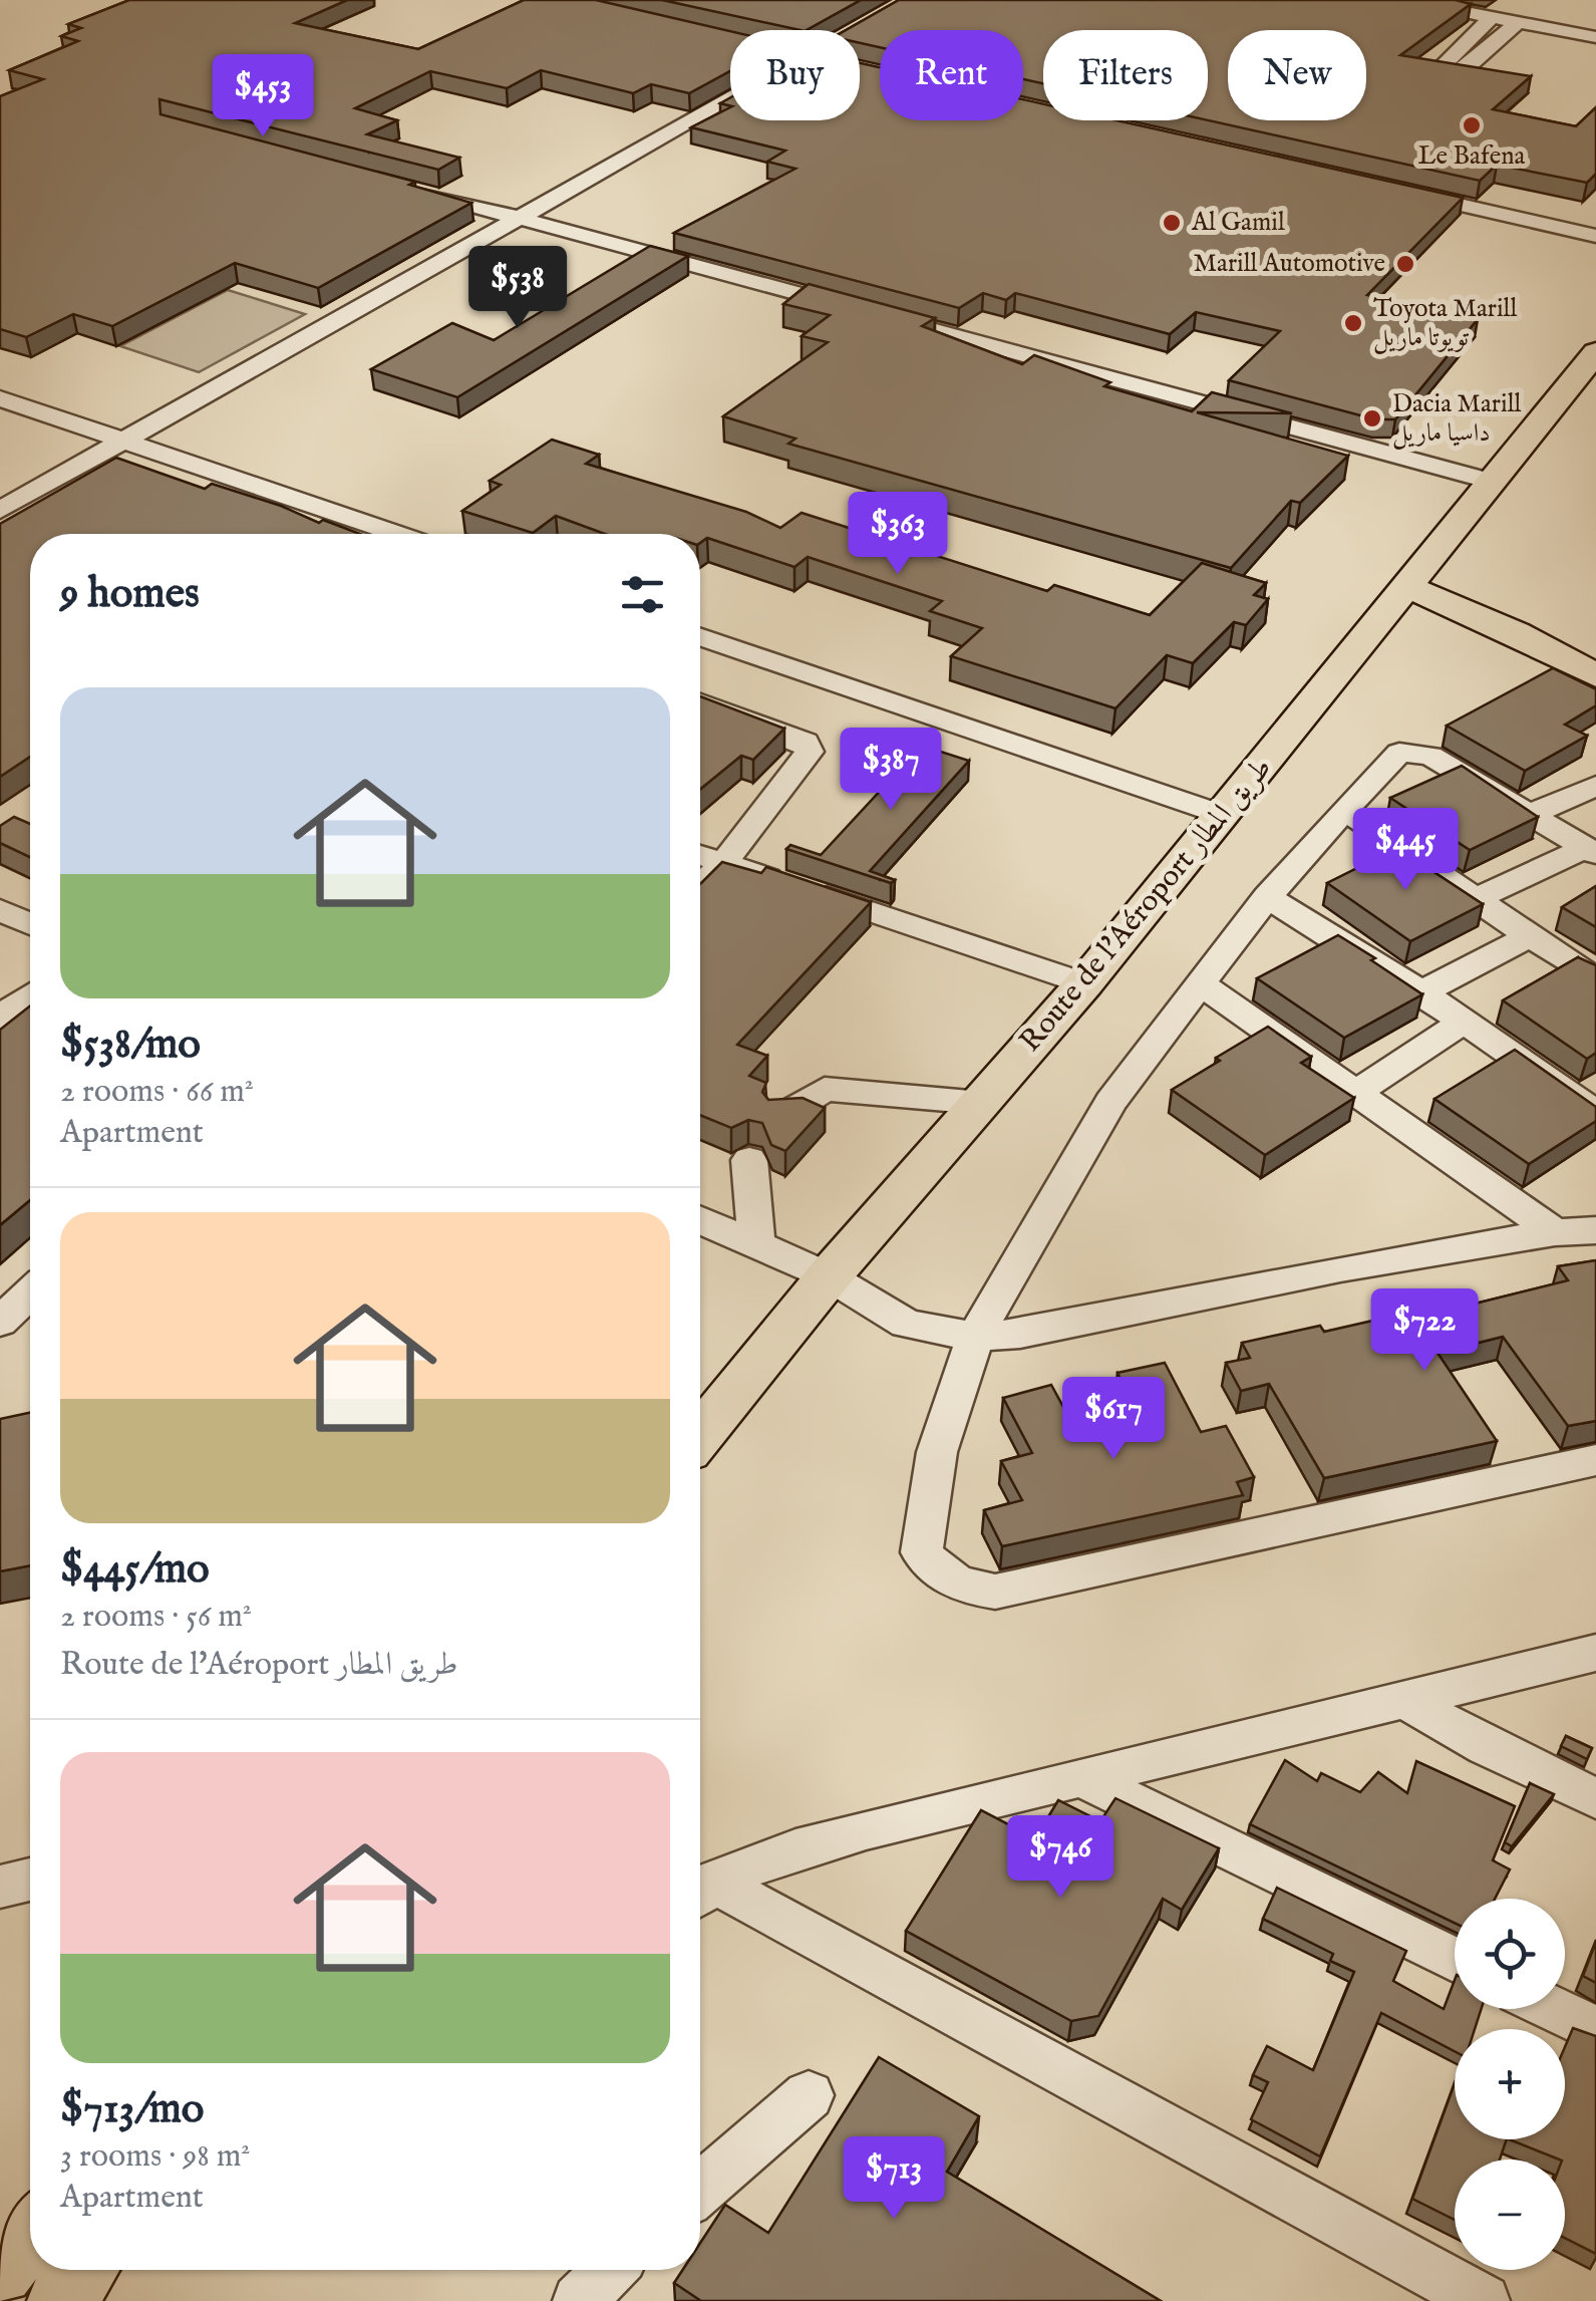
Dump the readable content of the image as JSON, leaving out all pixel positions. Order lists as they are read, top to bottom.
{
  "streets": {
    "main road": ["Route de l'Aéroport طريق المطار"]
  },
  "places": [
    "Le Bafena",
    "Al Gamil",
    "Marill Automotive",
    "Toyota Marill تويوتا ماريل",
    "Dacia Marill داسيا ماريل"
  ],
  "page": {
    "chip": [
      "Buy",
      "Rent",
      "Filters",
      "New"
    ],
    "price": [
      "$453",
      "$538",
      "$363",
      "$387",
      "$445",
      "$722",
      "$617",
      "$746",
      "$713"
    ],
    "heading": "9 homes",
    "list": [
      {
        "name": "$538/mo",
        "note": "2 rooms · 66 m² · Apartment"
      },
      {
        "name": "$445/mo",
        "note": "2 rooms · 56 m² · Route de l'Aéroport طريق المطار"
      },
      {
        "name": "$713/mo",
        "note": "3 rooms · 98 m² · Apartment"
      }
    ],
    "map_buttons": ["+", "−"]
  }
}
